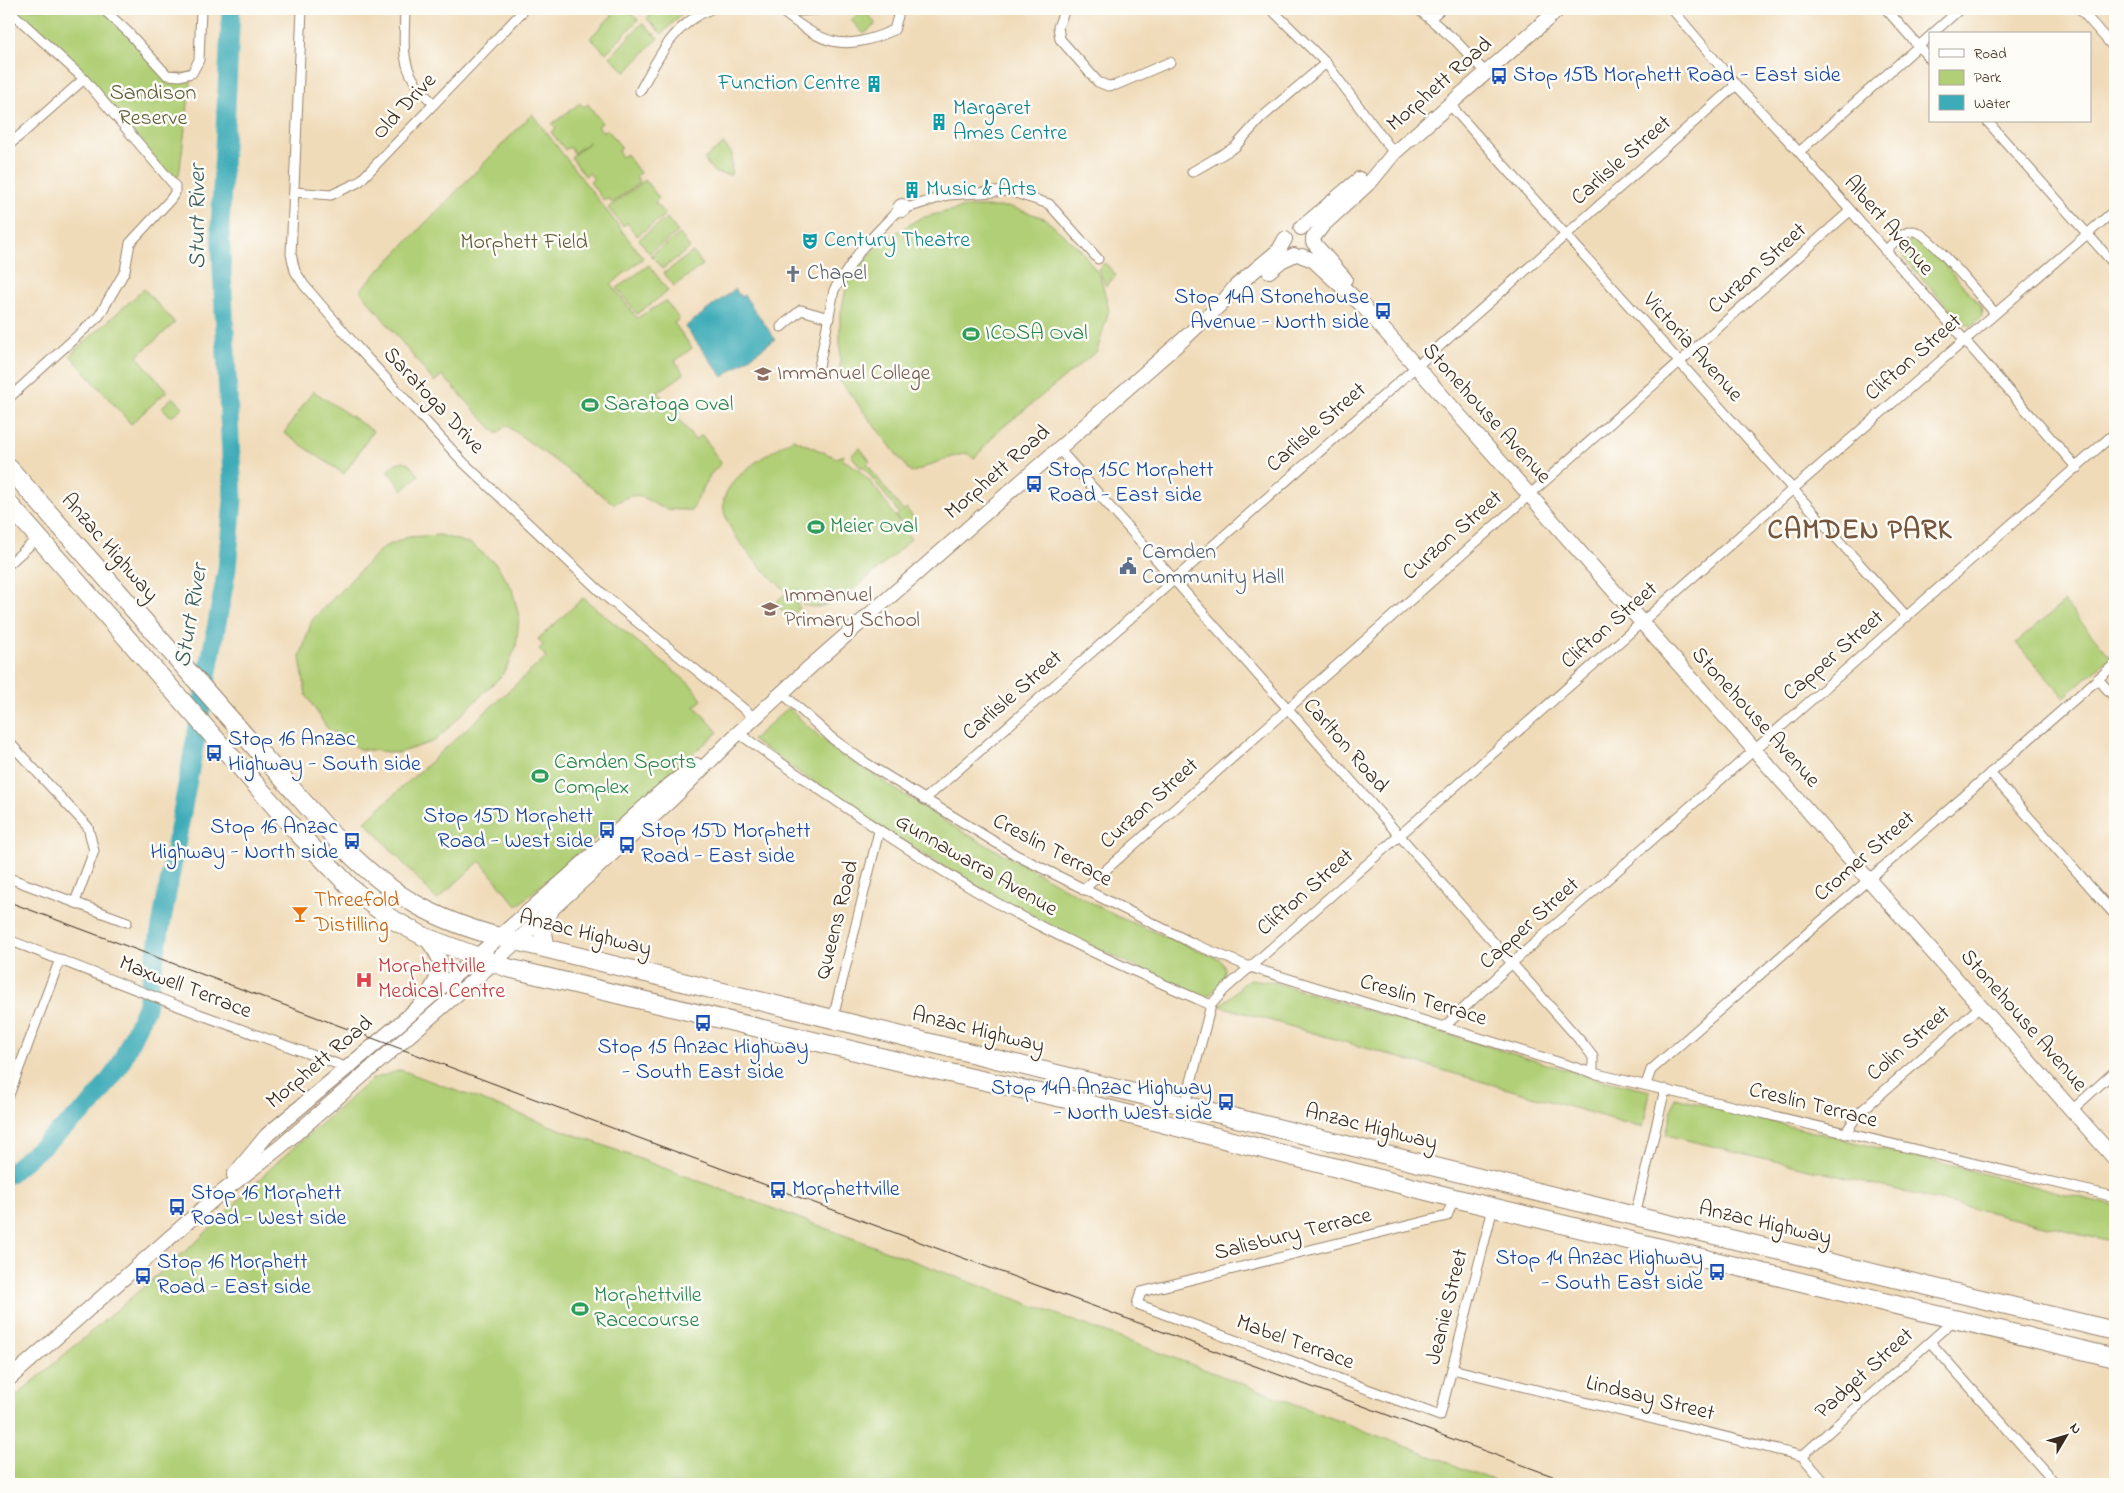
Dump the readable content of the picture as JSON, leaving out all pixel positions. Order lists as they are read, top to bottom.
{
  "streets": {
    "highway": ["Anzac Highway"],
    "street": [
      "Morphett Road",
      "Old Drive",
      "Carlisle Street",
      "Albert Avenue",
      "Curzon Street",
      "Victoria Avenue",
      "Clifton Street",
      "Saratoga Drive",
      "Stonehouse Avenue",
      "Capper Street",
      "Carlton Road",
      "Creslin Terrace",
      "Cromer Street",
      "Gunnawarra Avenue",
      "Queens Road",
      "Maxwell Terrace",
      "Colin Street",
      "Salisbury Terrace",
      "Jeanie Street",
      "Mabel Terrace",
      "Padget Street",
      "Lindsay Street"
    ]
  },
  "crossings": [
    ["Morphett Road", "Victoria Avenue"],
    ["Morphett Road", "Saratoga Drive"],
    ["Morphett Road", "Stonehouse Avenue"],
    ["Morphett Road", "Anzac Highway"],
    ["Morphett Road", "Carlton Road"],
    ["Morphett Road", "Creslin Terrace"],
    ["Morphett Road", "Gunnawarra Avenue"],
    ["Morphett Road", "Maxwell Terrace"],
    ["Old Drive", "Saratoga Drive"],
    ["Carlisle Street", "Albert Avenue"],
    ["Carlisle Street", "Victoria Avenue"],
    ["Carlisle Street", "Stonehouse Avenue"],
    ["Carlisle Street", "Carlton Road"],
    ["Carlisle Street", "Creslin Terrace"],
    ["Albert Avenue", "Curzon Street"],
    ["Albert Avenue", "Clifton Street"],
    ["Albert Avenue", "Capper Street"],
    ["Curzon Street", "Victoria Avenue"],
    ["Curzon Street", "Stonehouse Avenue"],
    ["Curzon Street", "Carlton Road"],
    ["Curzon Street", "Creslin Terrace"],
    ["Victoria Avenue", "Clifton Street"],
    ["Victoria Avenue", "Capper Street"],
    ["Clifton Street", "Stonehouse Avenue"],
    ["Clifton Street", "Carlton Road"],
    ["Clifton Street", "Creslin Terrace"],
    ["Clifton Street", "Gunnawarra Avenue"],
    ["Stonehouse Avenue", "Capper Street"],
    ["Stonehouse Avenue", "Cromer Street"],
    ["Stonehouse Avenue", "Colin Street"],
    ["Anzac Highway", "Queens Road"],
    ["Anzac Highway", "Salisbury Terrace"],
    ["Anzac Highway", "Jeanie Street"],
    ["Anzac Highway", "Padget Street"],
    ["Capper Street", "Carlton Road"],
    ["Capper Street", "Creslin Terrace"],
    ["Carlton Road", "Creslin Terrace"],
    ["Creslin Terrace", "Cromer Street"],
    ["Creslin Terrace", "Colin Street"],
    ["Gunnawarra Avenue", "Queens Road"],
    ["Salisbury Terrace", "Mabel Terrace"],
    ["Jeanie Street", "Mabel Terrace"],
    ["Jeanie Street", "Lindsay Street"],
    ["Padget Street", "Lindsay Street"]
  ],
  "districts": ["CAMDEN PARK"],
  "water": ["Sturt River"],
  "parks": ["Sandison Reserve", "Morphett Field"],
  "places": {
    "bus stop": [
      "Stop 15B Morphett Road - East side",
      "Stop 14A Stonehouse Avenue - North side",
      "Stop 15C Morphett Road - East side",
      "Stop 16 Anzac Highway - South side",
      "Stop 15D Morphett Road - West side",
      "Stop 16 Anzac Highway - North side",
      "Stop 15D Morphett Road - East side",
      "Stop 15 Anzac Highway - South East side",
      "Stop 14A Anzac Highway - North West side",
      "Morphettville",
      "Stop 16 Morphett Road - West side",
      "Stop 14 Anzac Highway - South East side",
      "Stop 16 Morphett Road - East side"
    ],
    "building": ["Function Centre", "Margaret Ames Centre", "Music & Arts"],
    "theatre": ["Century Theatre"],
    "church": ["Chapel"],
    "sports": [
      "ICOSA Oval",
      "Saratoga Oval",
      "Meier Oval",
      "Camden Sports Complex",
      "Morphettville Racecourse"
    ],
    "school or university": ["Immanuel College", "Immanuel Primary School"],
    "public building": ["Camden Community Hall"],
    "bar": ["Threefold Distilling"],
    "hospital": ["Morphettville Medical Centre"]
  },
  "legend": ["Road", "Park", "Water"],
  "north": "top right"
}
